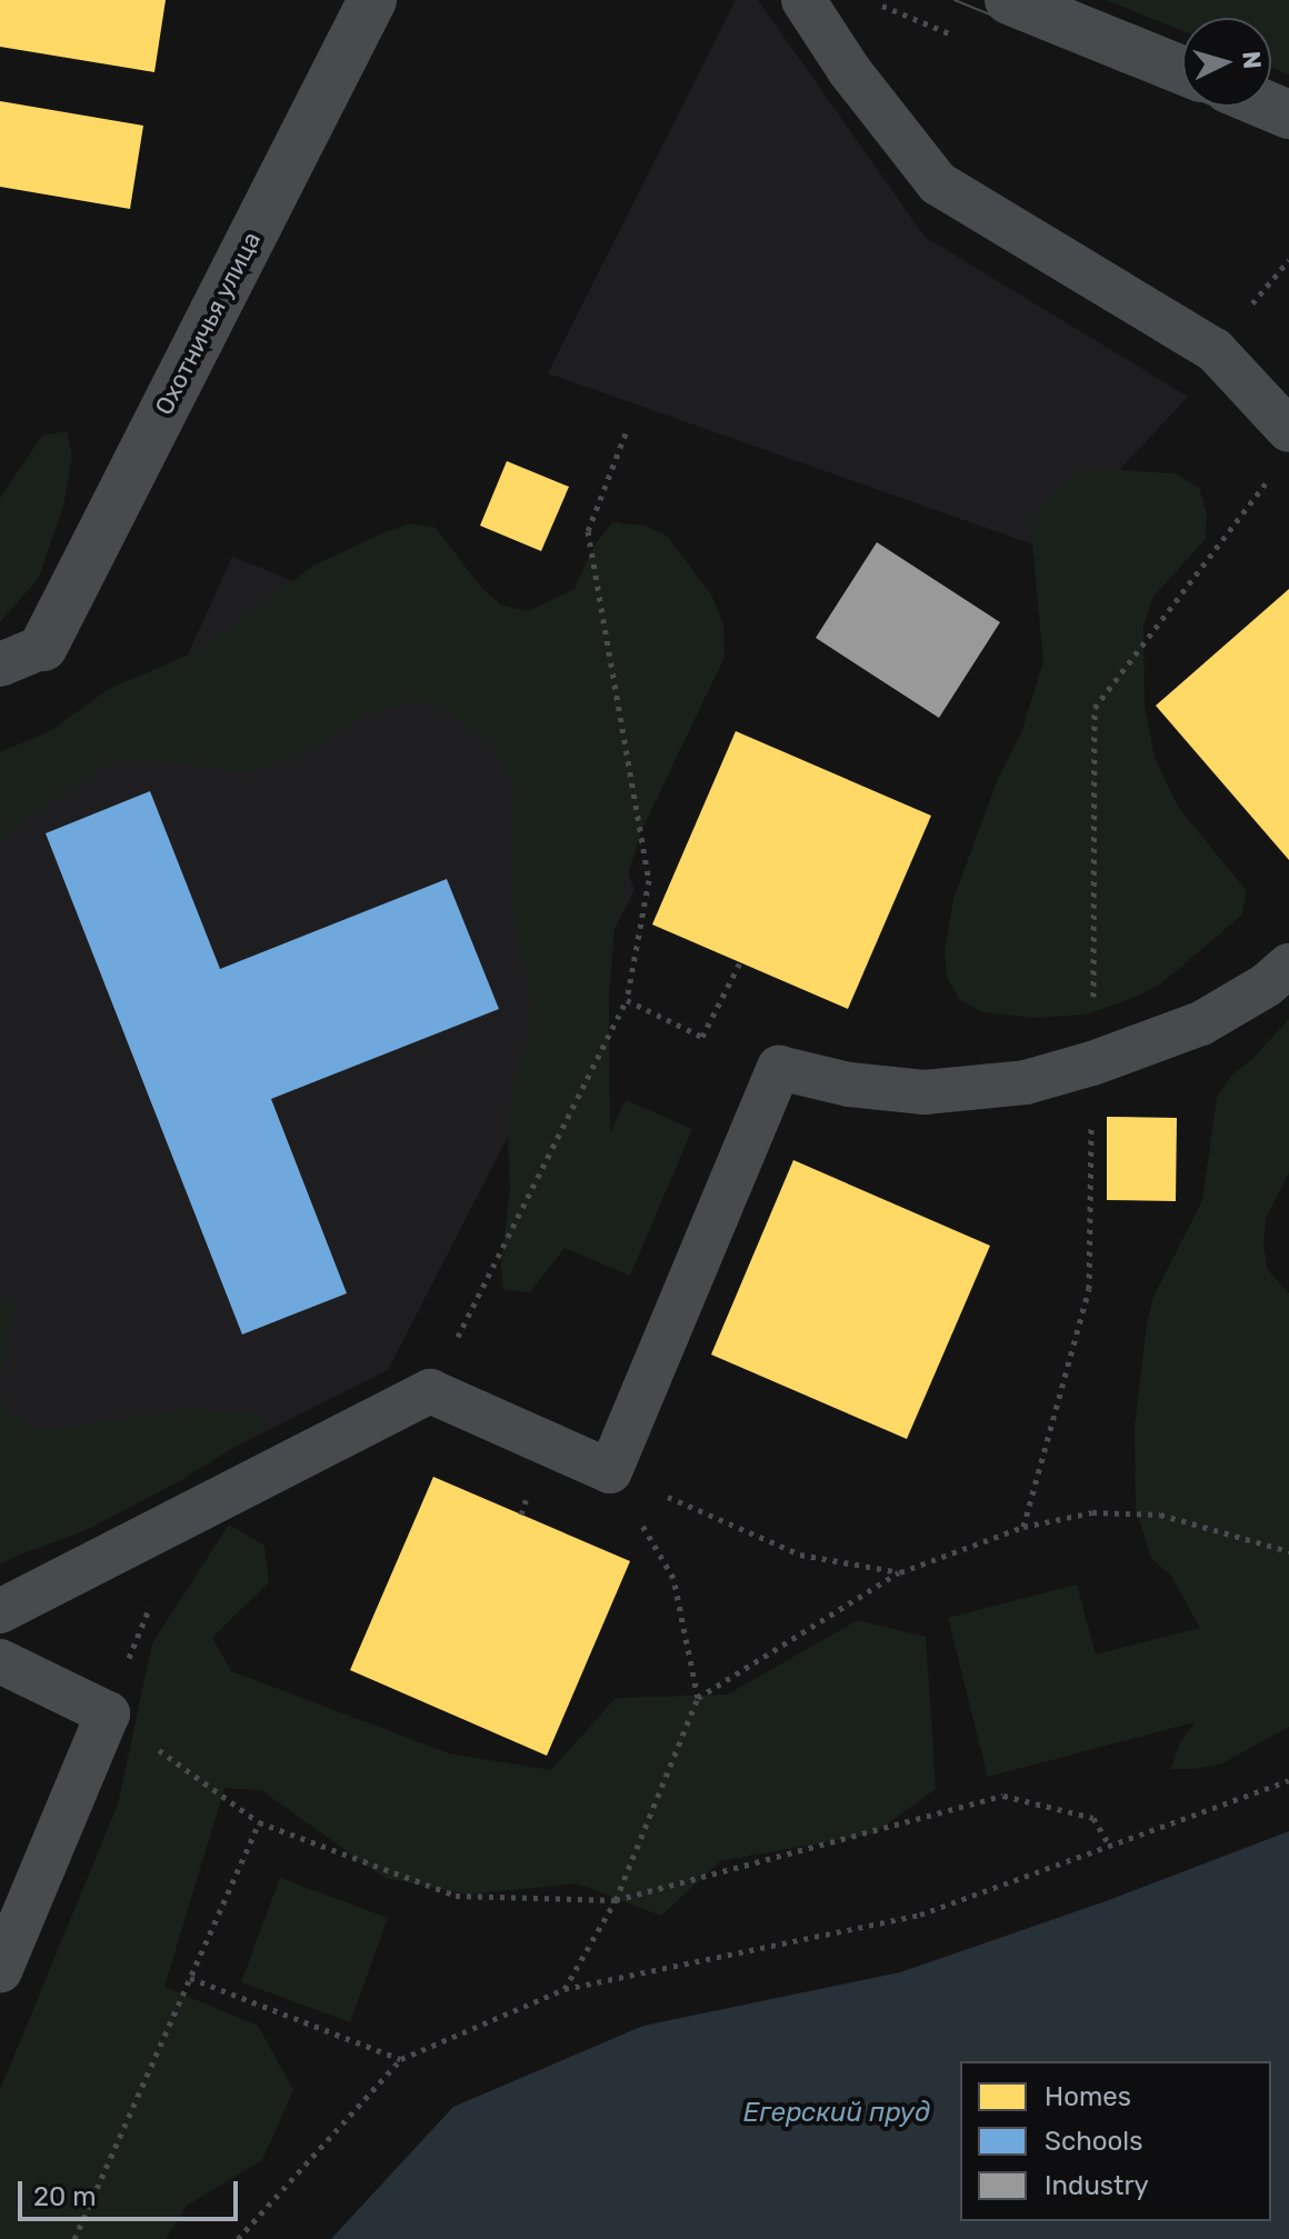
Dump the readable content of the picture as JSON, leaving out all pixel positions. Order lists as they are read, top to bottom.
{
  "streets": {
    "street": ["Охотничья улица"]
  },
  "water": ["Егерский пруд"],
  "legend": ["Homes", "Schools", "Industry"],
  "scale_bar": "20 m",
  "north": "right"
}
